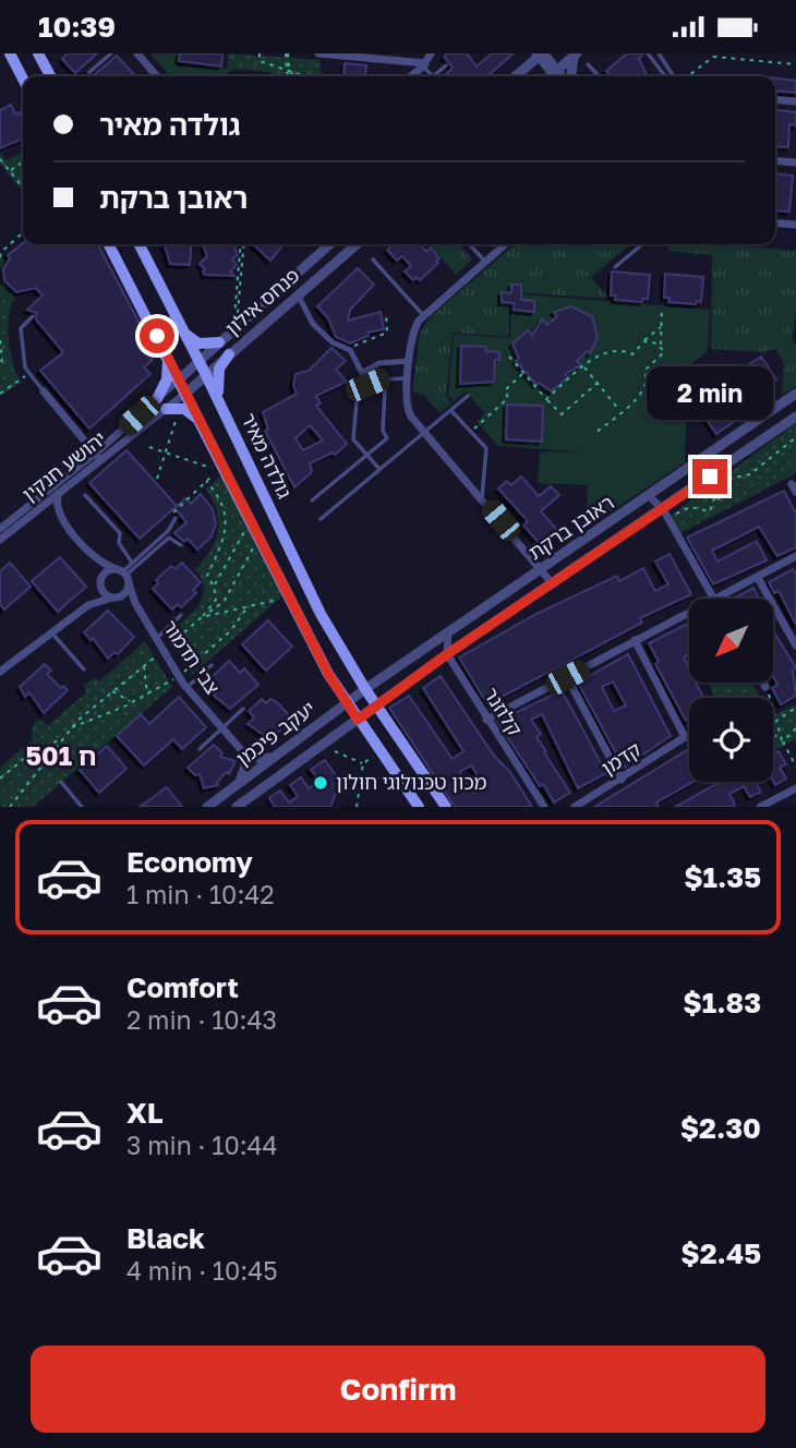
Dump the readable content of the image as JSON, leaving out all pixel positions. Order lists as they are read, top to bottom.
{
  "streets": {
    "main road": ["גולדה מאיר"],
    "street": [
      "פנחס אילון",
      "יהושע חנקין",
      "ראובן ברקת",
      "צבי תדמור",
      "קלוזנר",
      "יעקב פיכמן",
      "קדמן"
    ]
  },
  "crossings": [
    ["פנחס אילון", "גולדה מאיר"],
    ["פנחס אילון", "יהושע חנקין"],
    ["גולדה מאיר", "יהושע חנקין"],
    ["גולדה מאיר", "ראובן ברקת"],
    ["גולדה מאיר", "יעקב פיכמן"],
    ["ראובן ברקת", "קלוזנר"],
    ["ראובן ברקת", "יעקב פיכמן"]
  ],
  "districts": ["ח 501"],
  "places": ["מכון טכנולוגי חולון"],
  "north": "bottom left",
  "page": {
    "status": "10:39",
    "banner": ["גולדה מאיר", "ראובן ברקת"],
    "bubble": "2 min",
    "list": [
      {
        "name": "Economy",
        "note": "1 min · 10:42",
        "value": "$1.35"
      },
      {
        "name": "Comfort",
        "note": "2 min · 10:43",
        "value": "$1.83"
      },
      {
        "name": "XL",
        "note": "3 min · 10:44",
        "value": "$2.30"
      },
      {
        "name": "Black",
        "note": "4 min · 10:45",
        "value": "$2.45"
      }
    ],
    "buttons": "Confirm"
  }
}
